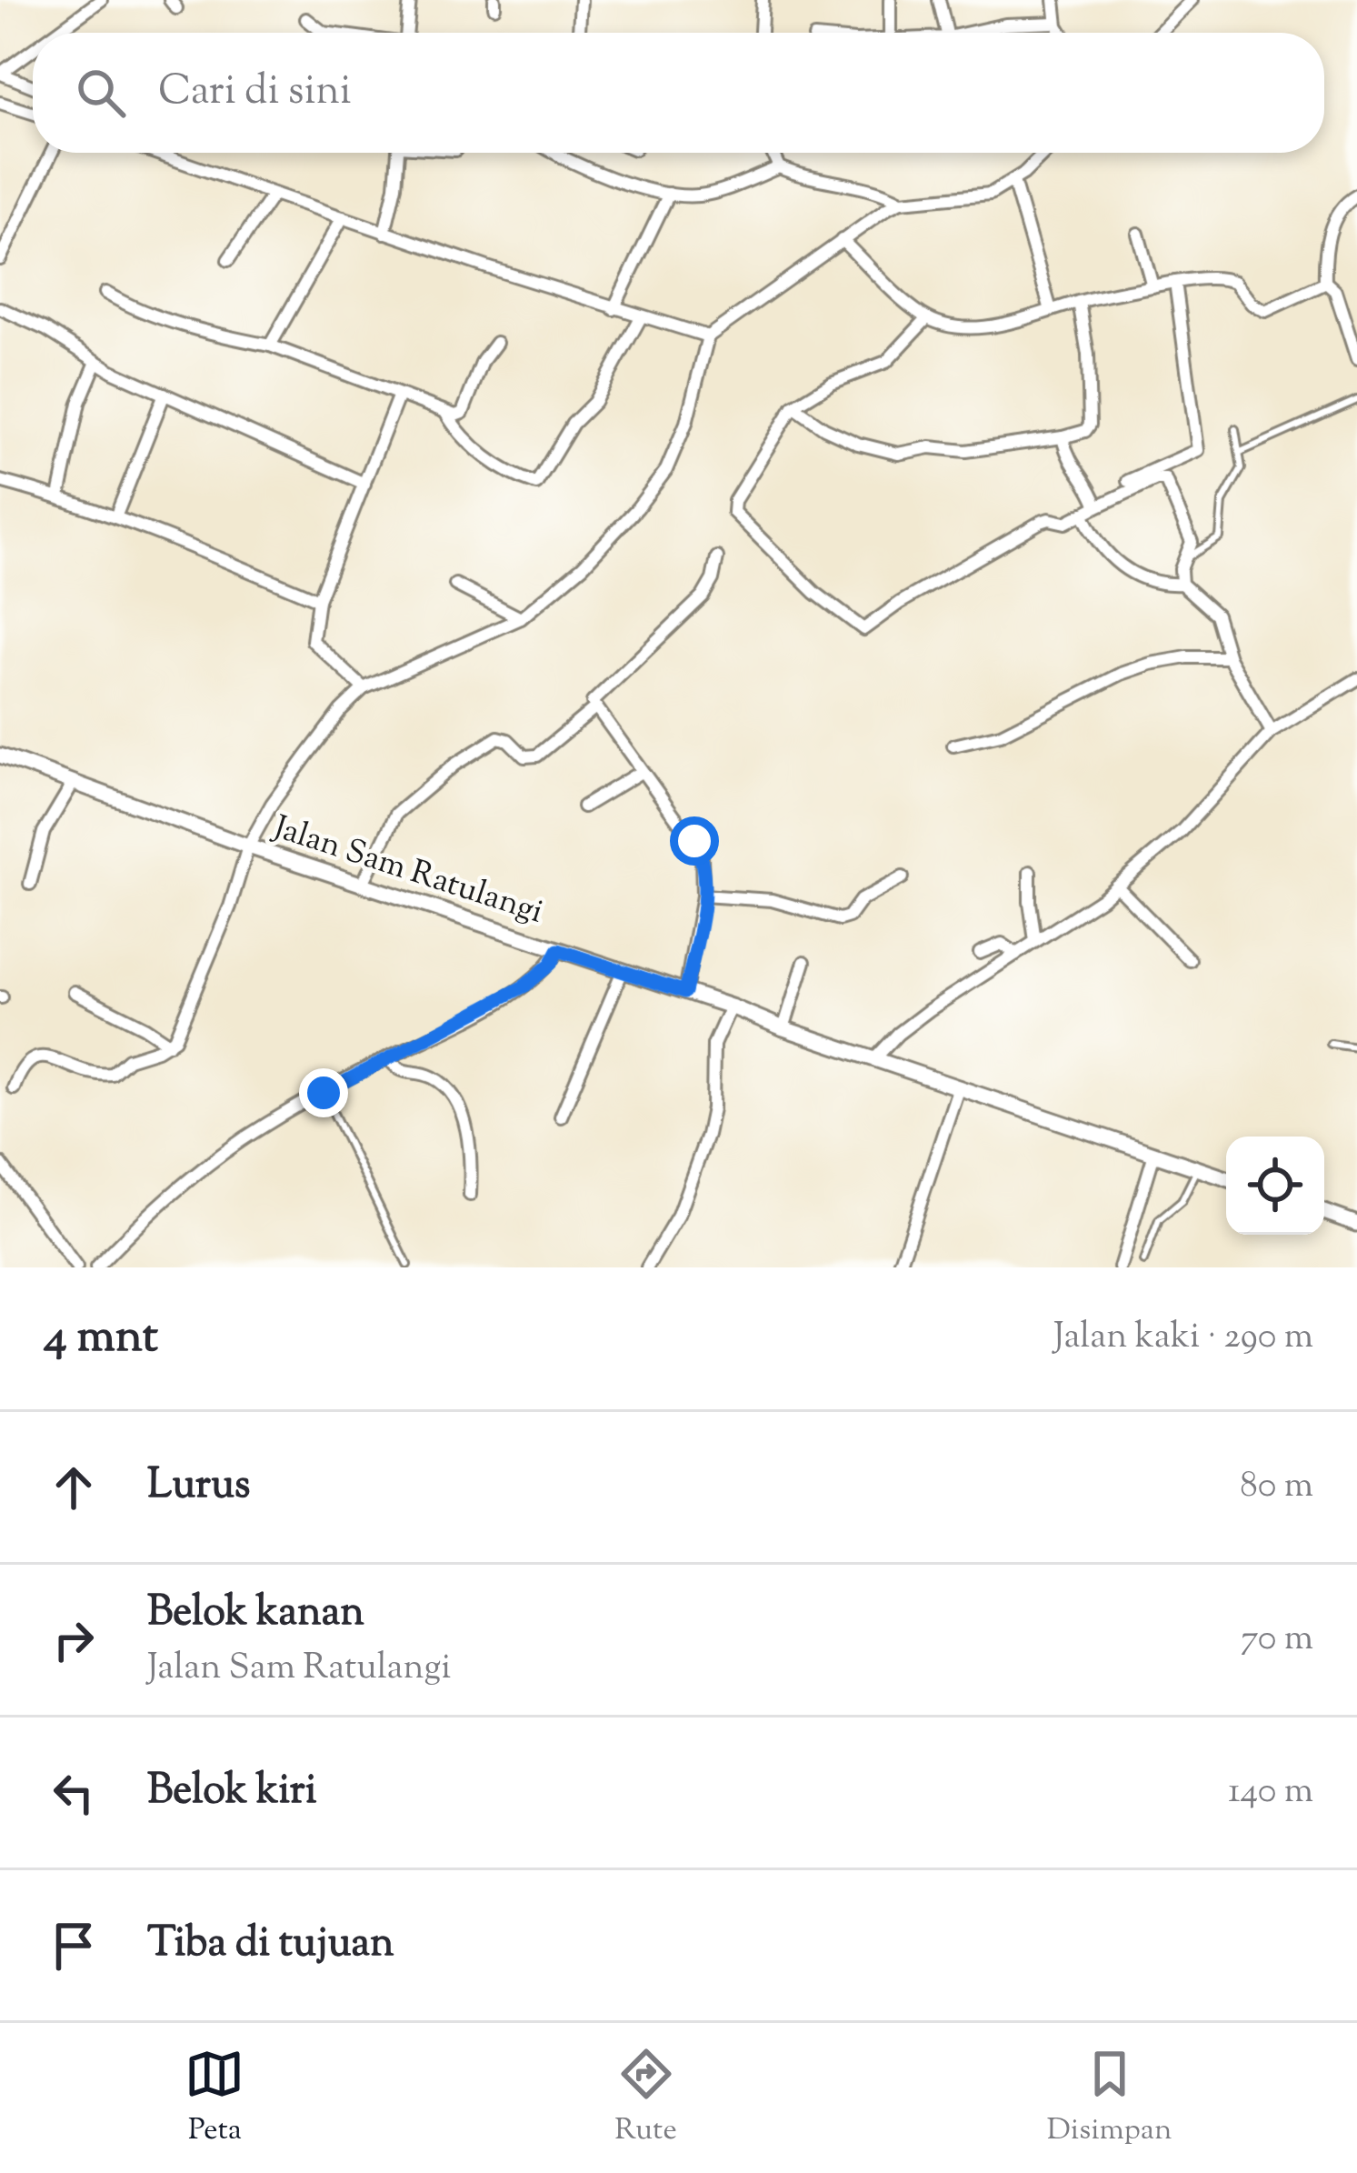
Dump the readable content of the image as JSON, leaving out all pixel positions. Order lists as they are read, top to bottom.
{
  "streets": {
    "street": ["Jalan Sam Ratulangi"]
  },
  "page": {
    "search": "Cari di sini",
    "heading": ["4 mnt", "Jalan kaki · 290 m"],
    "list": [
      ["Lurus", "80 m"],
      ["Belok kanan", "Jalan Sam Ratulangi", "70 m"],
      ["Belok kiri", "140 m"],
      "Tiba di tujuan"
    ],
    "nav": ["Peta", "Rute", "Disimpan"]
  }
}
